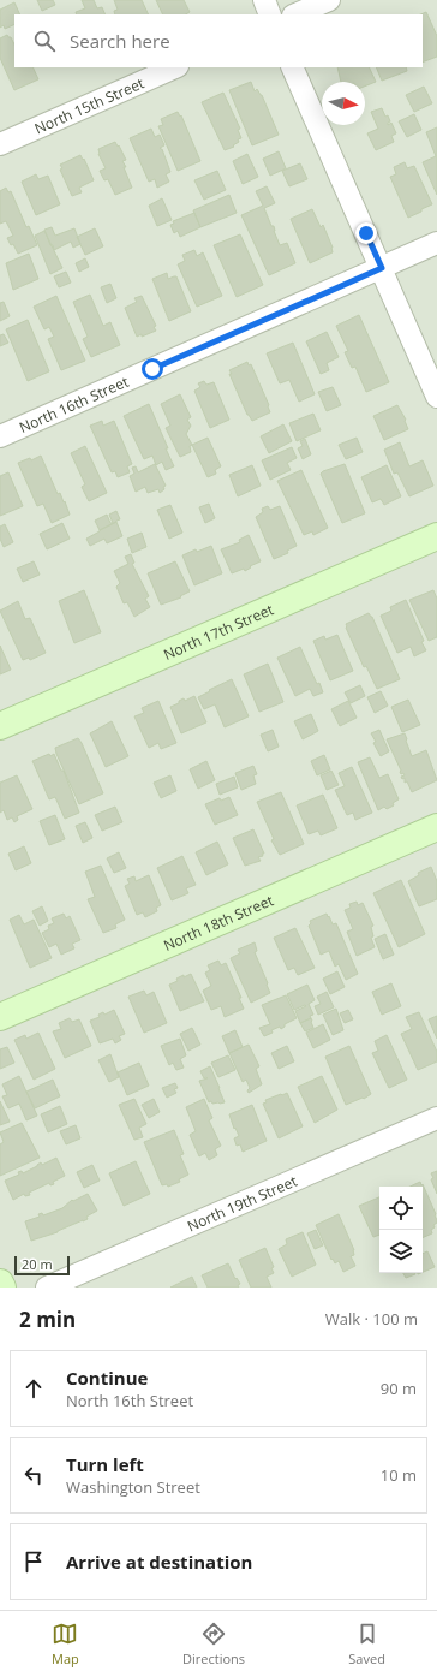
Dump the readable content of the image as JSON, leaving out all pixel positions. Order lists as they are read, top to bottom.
{
  "streets": {
    "main road": ["North 17th Street", "North 18th Street"],
    "street": ["North 15th Street", "North 16th Street", "North 19th Street"]
  },
  "scale_bar": "20 m",
  "north": "right",
  "page": {
    "search": "Search here",
    "scale": "20 m",
    "heading": ["2 min", "Walk · 100 m"],
    "list": [
      ["Continue", "North 16th Street", "90 m"],
      ["Turn left", "Washington Street", "10 m"],
      "Arrive at destination"
    ],
    "nav": ["Map", "Directions", "Saved"]
  }
}
